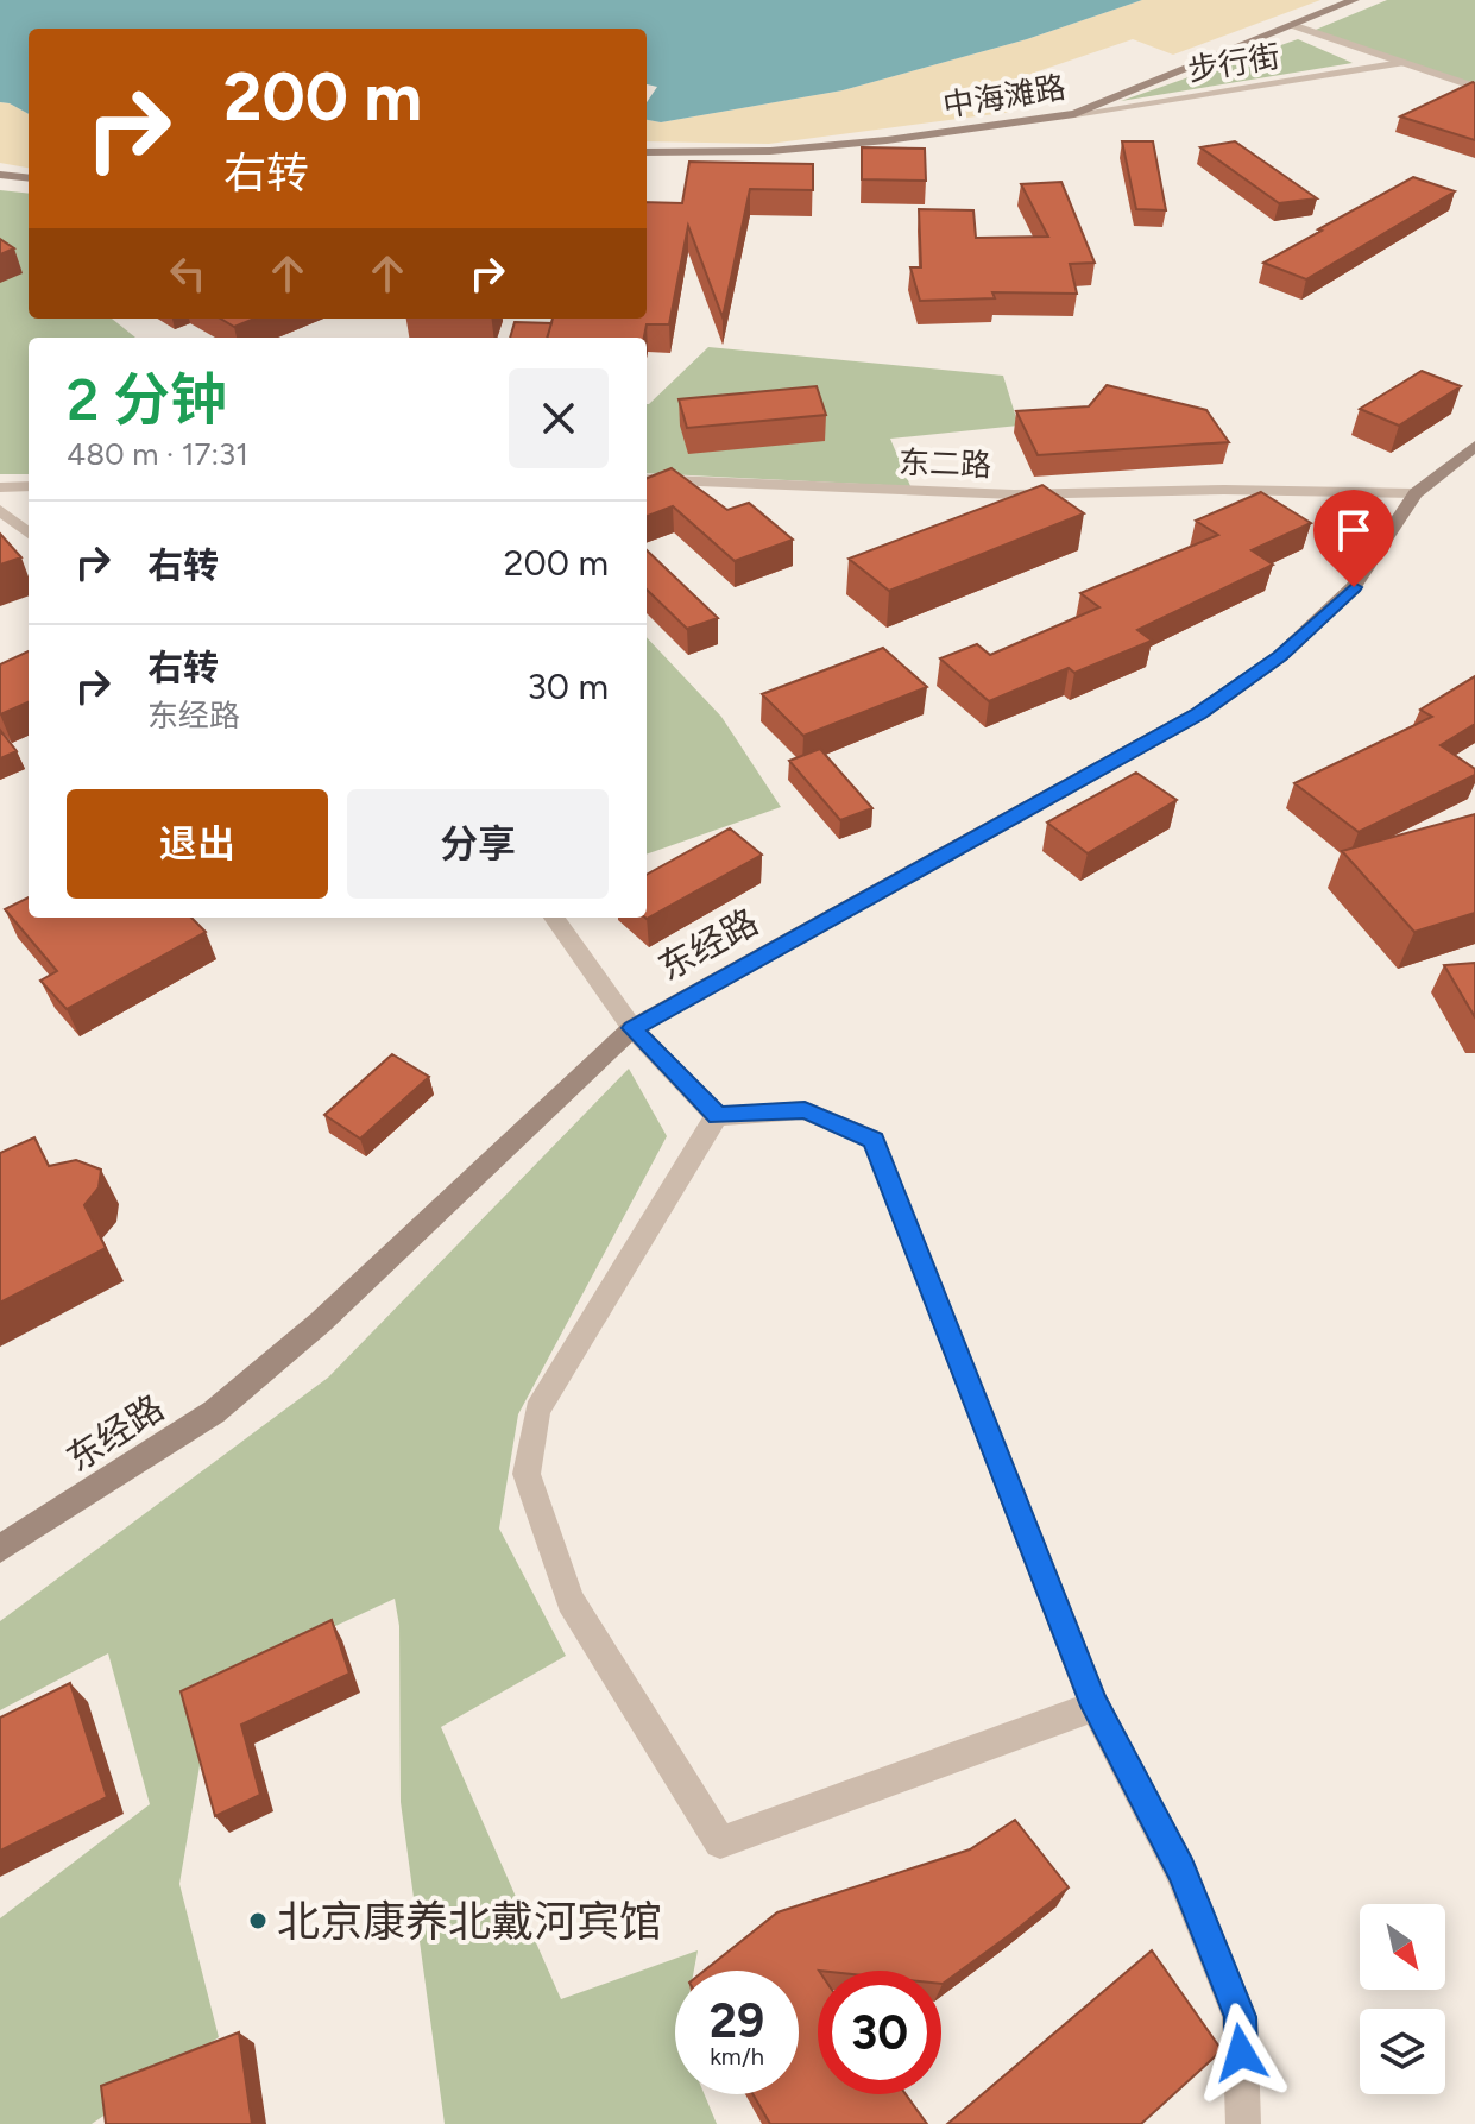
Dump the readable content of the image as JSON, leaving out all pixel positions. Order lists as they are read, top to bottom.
{
  "streets": {
    "main road": ["中海滩路", "东经路"],
    "street": ["步行街", "东二路"]
  },
  "crossings": [
    ["步行街", "中海滩路"],
    ["东二路", "东经路"]
  ],
  "places": ["北京康养北戴河宾馆"],
  "north": "bottom right",
  "page": {
    "turn": ["200 m", "右转"],
    "heading": ["2 分钟", "480 m · 17:31"],
    "list": [
      {
        "name": "右转",
        "value": "200 m"
      },
      {
        "name": "右转",
        "note": "东经路",
        "value": "30 m"
      }
    ],
    "buttons": ["退出", "分享"],
    "speed": "29 km/h",
    "limit": "30"
  }
}
